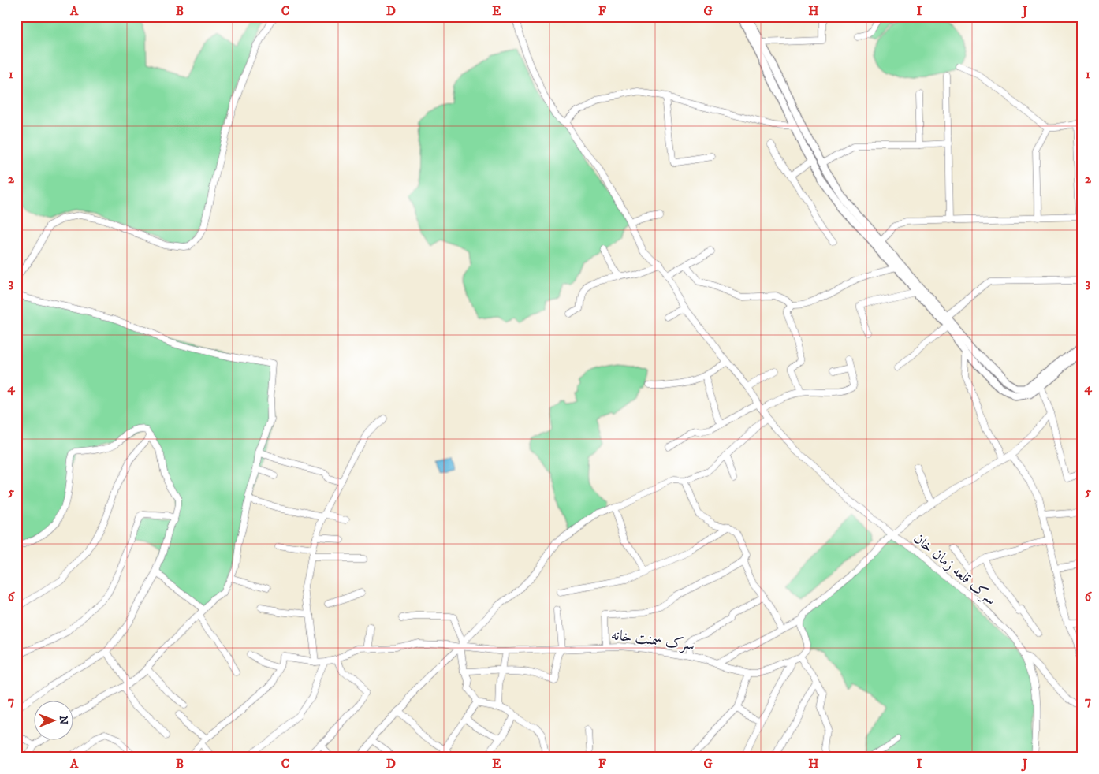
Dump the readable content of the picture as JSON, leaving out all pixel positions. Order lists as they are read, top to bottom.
{
  "streets": {
    "street": ["سرک قلعه زمان خان", "سرک سمنت خانه"]
  },
  "north": "right",
  "grid": {
    "columns": [
      "A",
      "B",
      "C",
      "D",
      "E",
      "F",
      "G",
      "H",
      "I",
      "J"
    ],
    "rows": [
      "1",
      "2",
      "3",
      "4",
      "5",
      "6",
      "7"
    ]
  }
}
